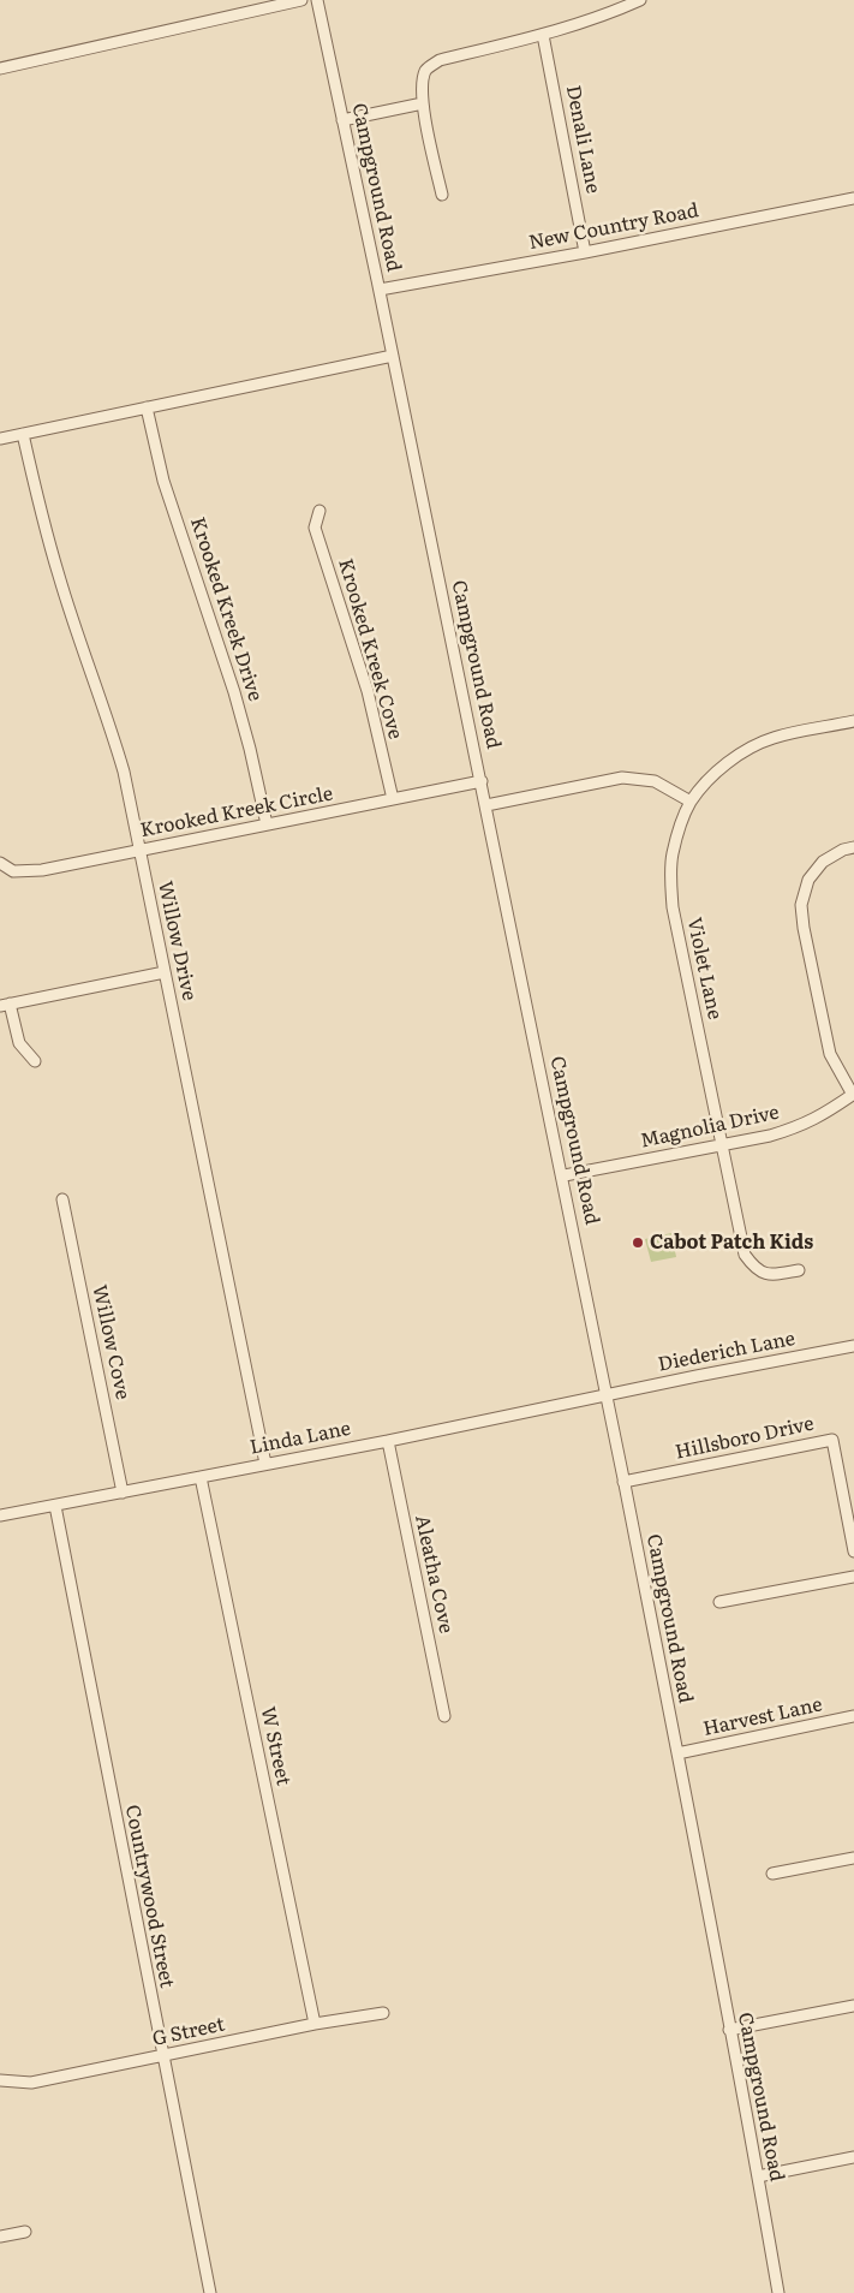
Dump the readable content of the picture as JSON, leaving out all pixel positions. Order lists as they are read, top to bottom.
{
  "streets": {
    "street": [
      "Denali Lane",
      "Campground Road",
      "New Country Road",
      "Krooked Kreek Drive",
      "Krooked Kreek Cove",
      "Krooked Kreek Circle",
      "Willow Drive",
      "Violet Lane",
      "Magnolia Drive",
      "Willow Cove",
      "Diederich Lane",
      "Linda Lane",
      "Hillsboro Drive",
      "Aleatha Cove",
      "Harvest Lane",
      "W Street",
      "Countrywood Street",
      "G Street"
    ]
  },
  "crossings": [
    ["Denali Lane", "New Country Road"],
    ["Campground Road", "New Country Road"],
    ["Campground Road", "Krooked Kreek Circle"],
    ["Campground Road", "Magnolia Drive"],
    ["Campground Road", "Diederich Lane"],
    ["Campground Road", "Linda Lane"],
    ["Campground Road", "Hillsboro Drive"],
    ["Campground Road", "Harvest Lane"],
    ["Krooked Kreek Drive", "Krooked Kreek Circle"],
    ["Krooked Kreek Cove", "Krooked Kreek Circle"],
    ["Krooked Kreek Circle", "Willow Drive"],
    ["Willow Drive", "Linda Lane"],
    ["Violet Lane", "Magnolia Drive"],
    ["Willow Cove", "Linda Lane"],
    ["Diederich Lane", "Linda Lane"],
    ["Linda Lane", "Aleatha Cove"],
    ["Linda Lane", "W Street"],
    ["Linda Lane", "Countrywood Street"],
    ["W Street", "G Street"],
    ["Countrywood Street", "G Street"]
  ],
  "places": ["Cabot Patch Kids"]
}
